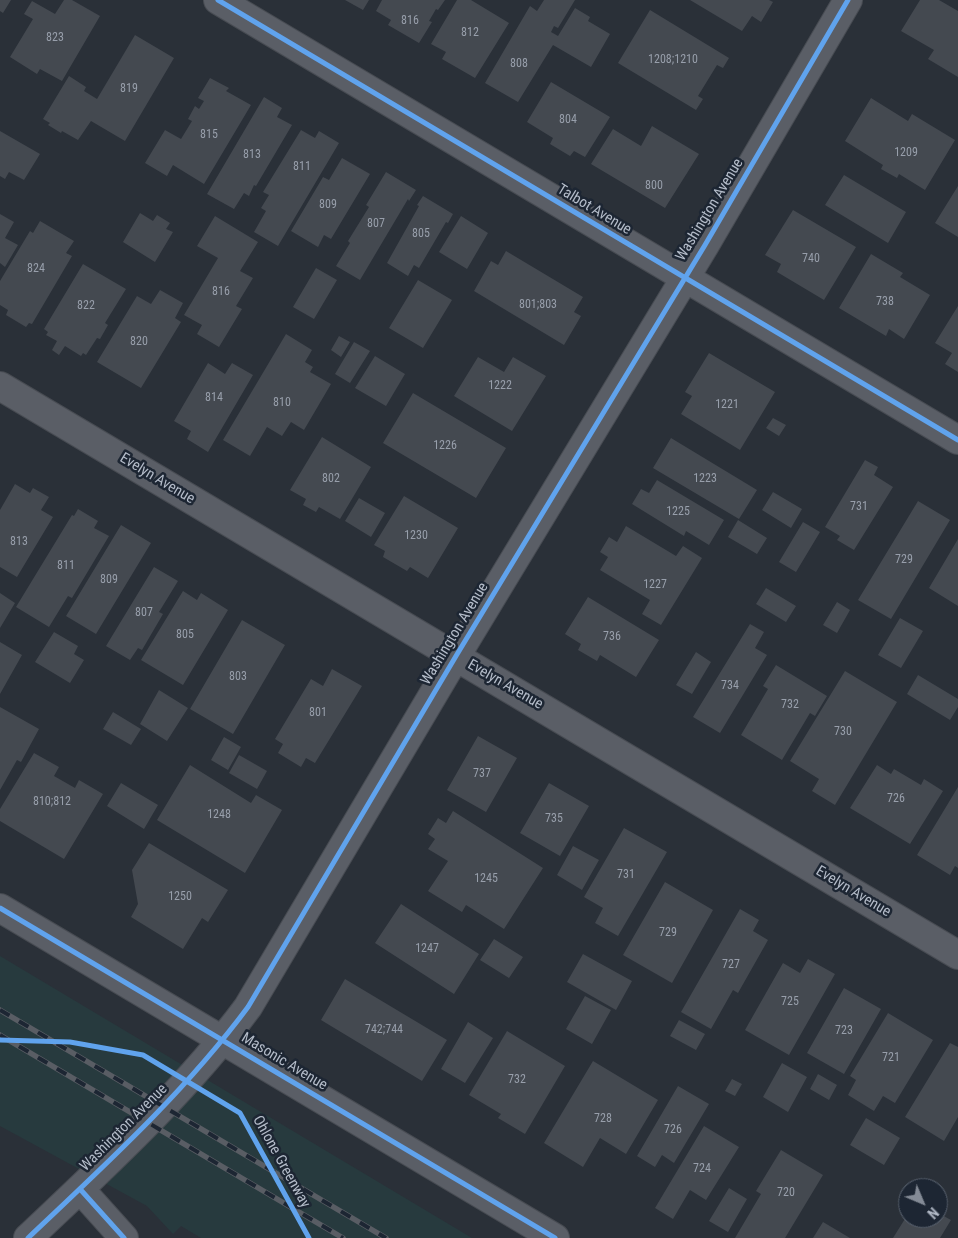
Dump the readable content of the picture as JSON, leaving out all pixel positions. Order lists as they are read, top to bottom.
{
  "streets": {
    "street": [
      "Talbot Avenue",
      "Washington Avenue",
      "Evelyn Avenue",
      "Masonic Avenue"
    ],
    "cycle path": ["Ohlone Greenway"]
  },
  "crossings": [
    ["Talbot Avenue", "Washington Avenue"],
    ["Washington Avenue", "Evelyn Avenue"],
    ["Washington Avenue", "Masonic Avenue"]
  ],
  "house_numbers": [
    "816",
    "812",
    "823",
    "1208;1210",
    "808",
    "819",
    "804",
    "815",
    "1209",
    "813",
    "811",
    "800",
    "809",
    "807",
    "805",
    "740",
    "824",
    "816",
    "738",
    "801;803",
    "822",
    "820",
    "1222",
    "814",
    "810",
    "1221",
    "1226",
    "802",
    "1223",
    "731",
    "1225",
    "1230",
    "813",
    "729",
    "811",
    "809",
    "1227",
    "807",
    "805",
    "736",
    "803",
    "734",
    "732",
    "801",
    "730",
    "737",
    "726",
    "810;812",
    "1248",
    "735",
    "731",
    "1245",
    "1250",
    "729",
    "1247",
    "727",
    "725",
    "742;744",
    "723",
    "721",
    "732",
    "728",
    "726",
    "724",
    "720"
  ],
  "north": "bottom right"
}
